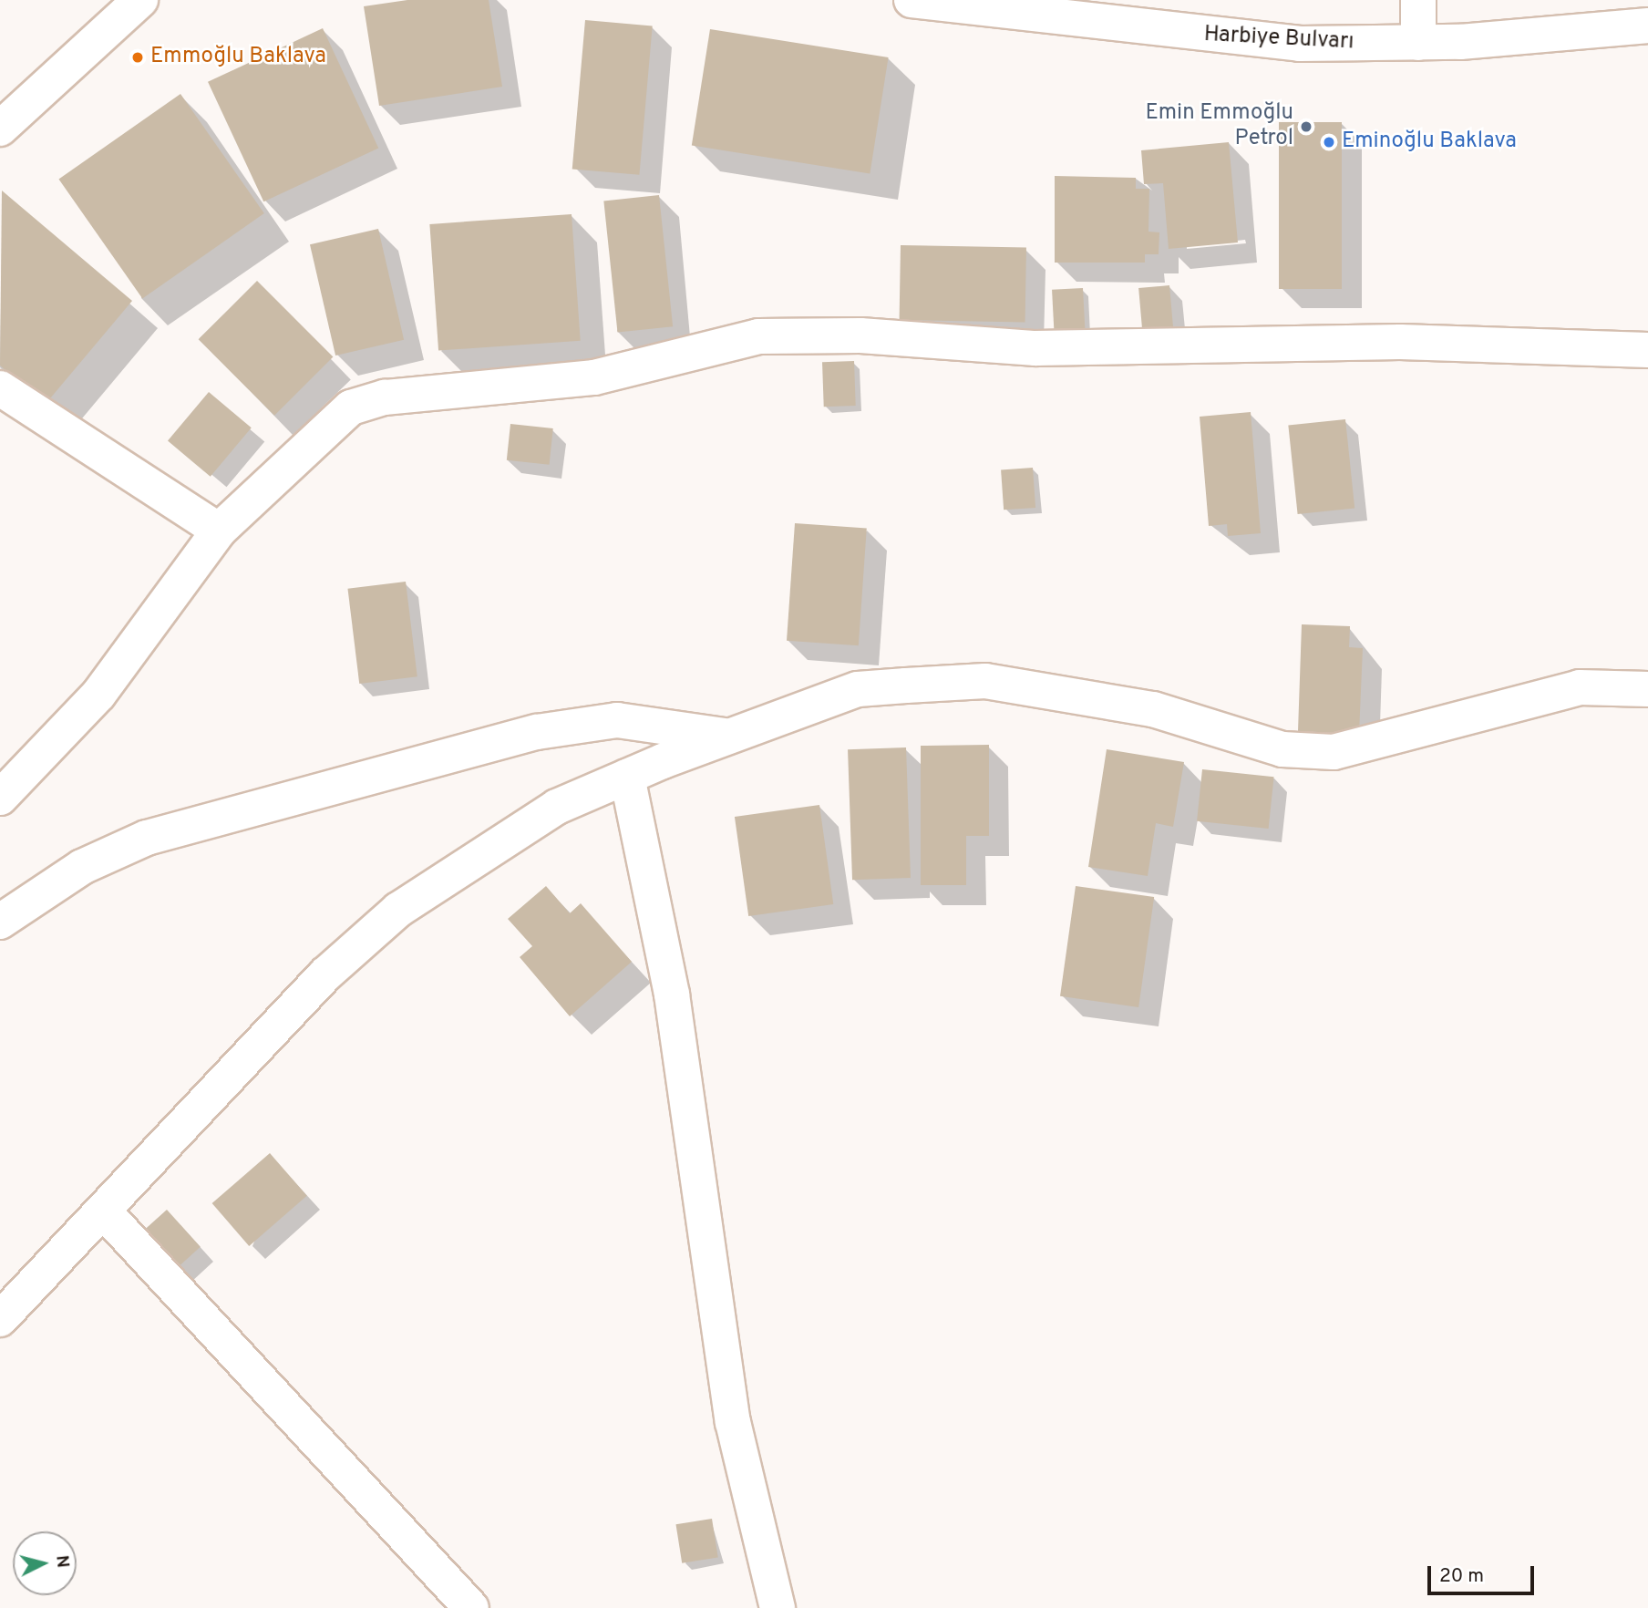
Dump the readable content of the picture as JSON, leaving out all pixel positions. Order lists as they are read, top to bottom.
{
  "streets": {
    "main road": ["Harbiye Bulvarı"]
  },
  "places": ["Emmoğlu Baklava", "Emin Emmoğlu Petrol", "Eminoğlu Baklava"],
  "scale_bar": "20 m",
  "north": "right"
}
